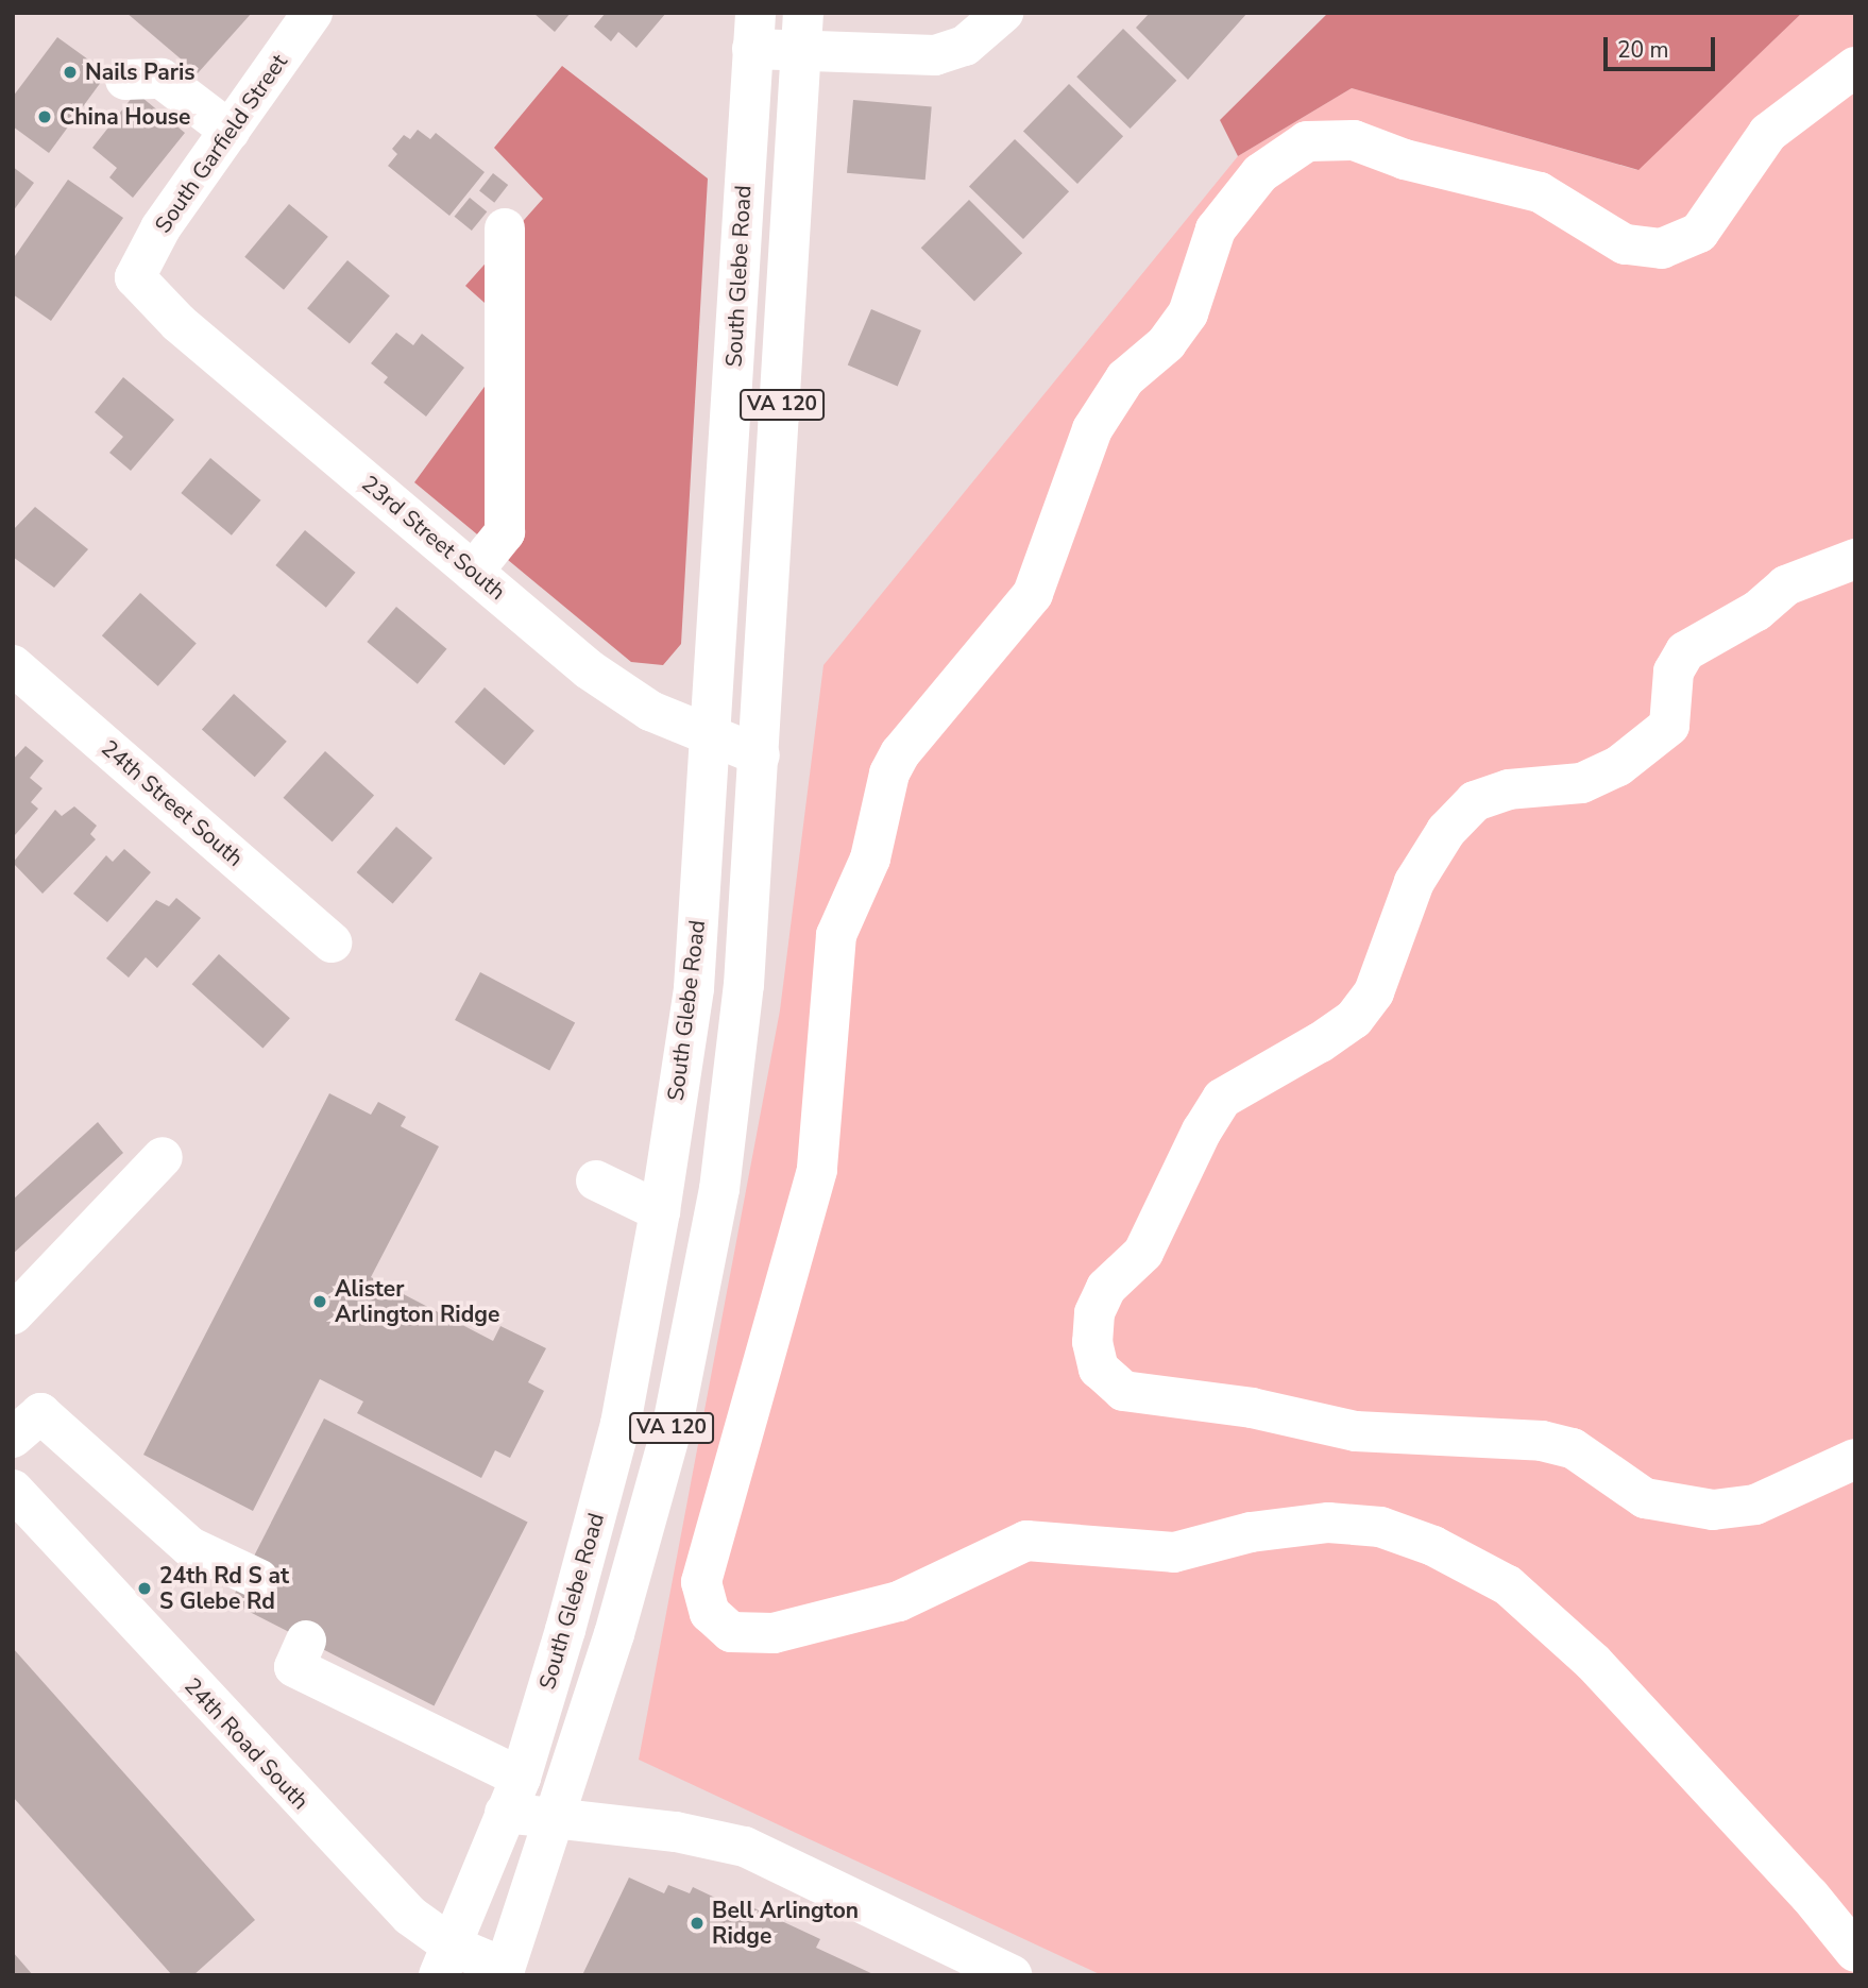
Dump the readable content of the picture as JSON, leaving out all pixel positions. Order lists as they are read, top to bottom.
{
  "streets": {
    "main road": [
      "South Garfield Street",
      "South Glebe Road",
      "VA 120",
      "23rd Street South",
      "24th Street South",
      "24th Road South"
    ]
  },
  "crossings": [
    ["South Garfield Street", "23rd Street South"],
    ["South Glebe Road", "23rd Street South"],
    ["South Glebe Road", "24th Road South"],
    ["VA 120", "23rd Street South"],
    ["VA 120", "24th Road South"]
  ],
  "places": [
    "Nails Paris",
    "China House",
    "Alister Arlington Ridge",
    "24th Rd S at S Glebe Rd",
    "Bell Arlington Ridge"
  ],
  "scale_bar": "20 m"
}
